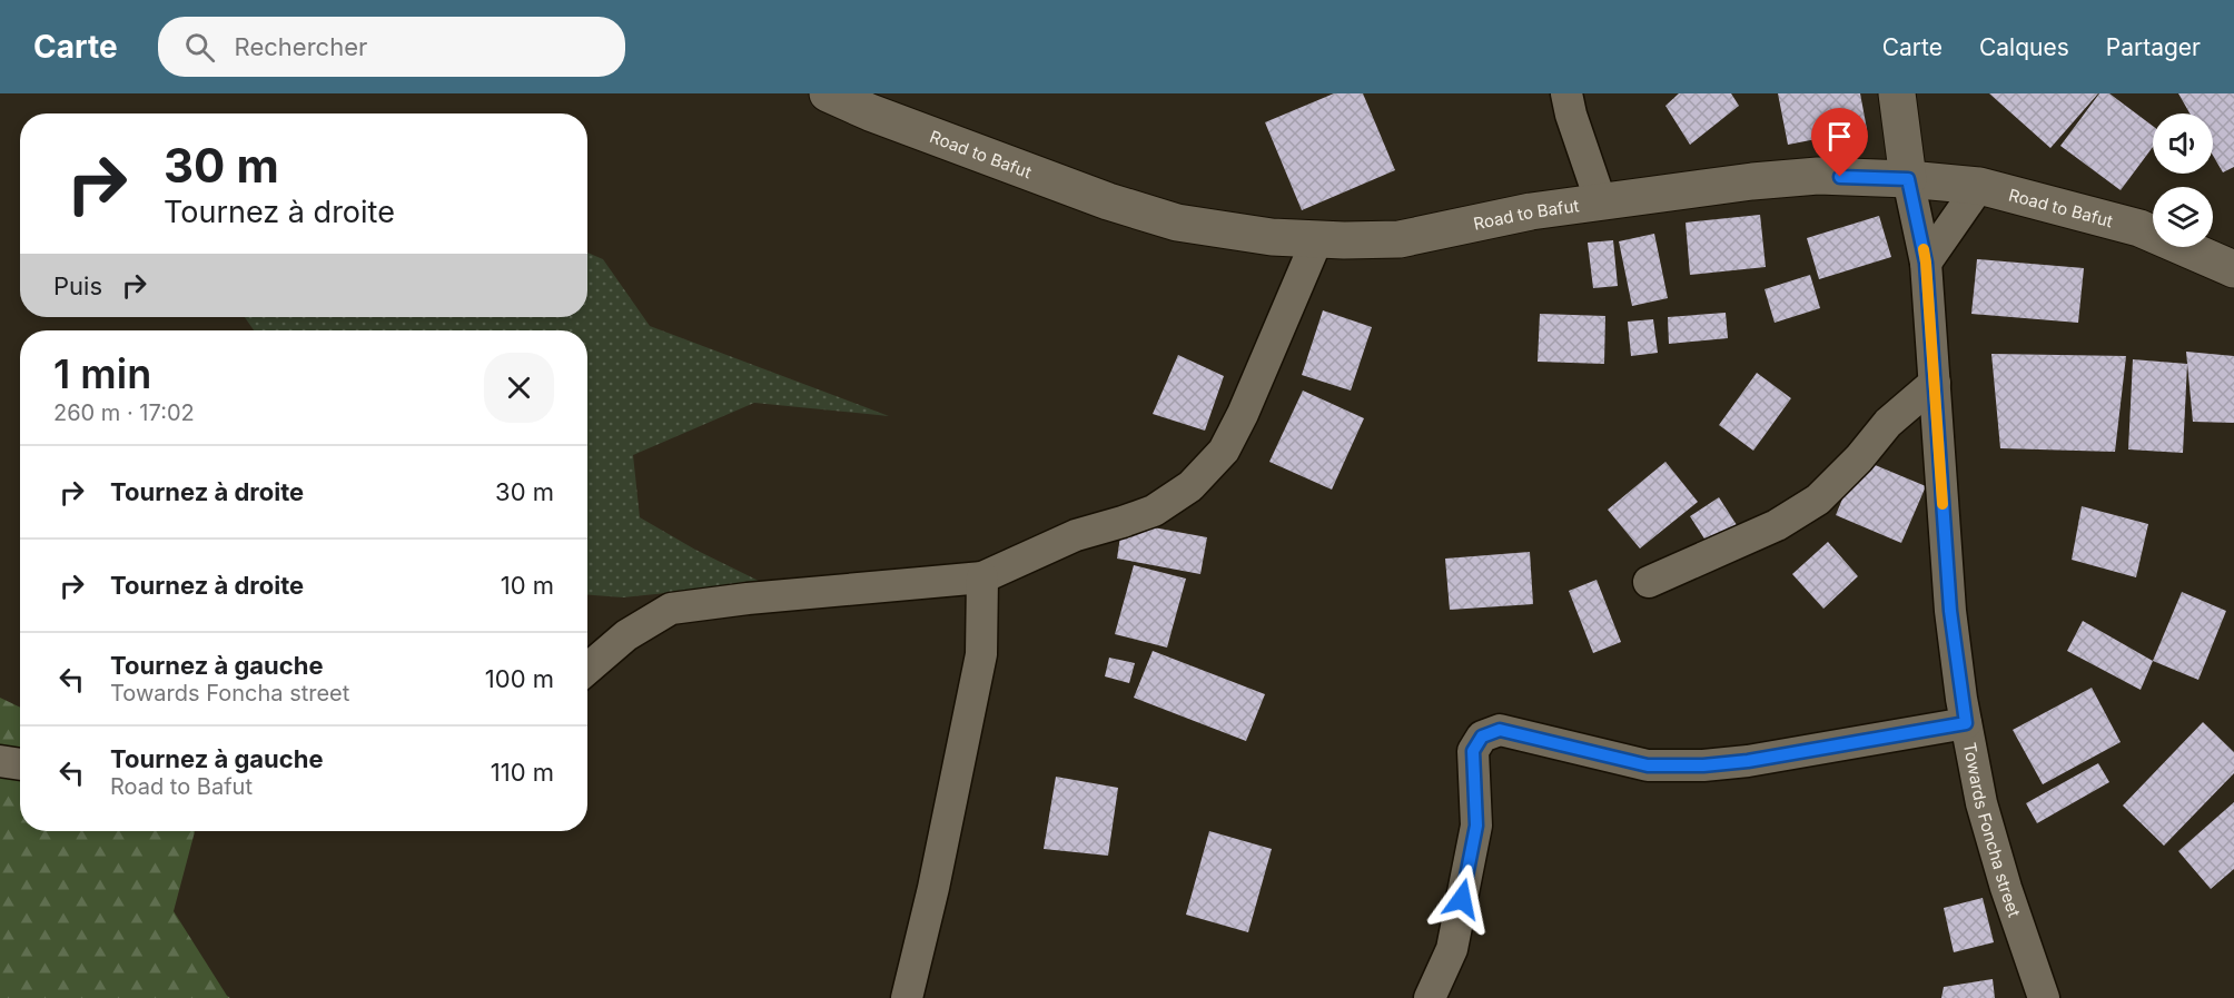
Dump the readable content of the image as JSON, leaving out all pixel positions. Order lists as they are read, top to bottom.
{
  "streets": {
    "street": ["Road to Bafut", "Towards Foncha street"]
  },
  "crossings": [
    ["Road to Bafut", "Towards Foncha street"]
  ],
  "page": {
    "header": "Carte",
    "search": "Rechercher",
    "nav": ["Carte", "Calques", "Partager"],
    "turn": ["30 m", "Tournez à droite"],
    "then": "Puis",
    "heading": ["1 min", "260 m · 17:02"],
    "list": [
      {
        "name": "Tournez à droite",
        "value": "30 m"
      },
      {
        "name": "Tournez à droite",
        "value": "10 m"
      },
      {
        "name": "Tournez à gauche",
        "note": "Towards Foncha street",
        "value": "100 m"
      },
      {
        "name": "Tournez à gauche",
        "note": "Road to Bafut",
        "value": "110 m"
      }
    ]
  }
}
